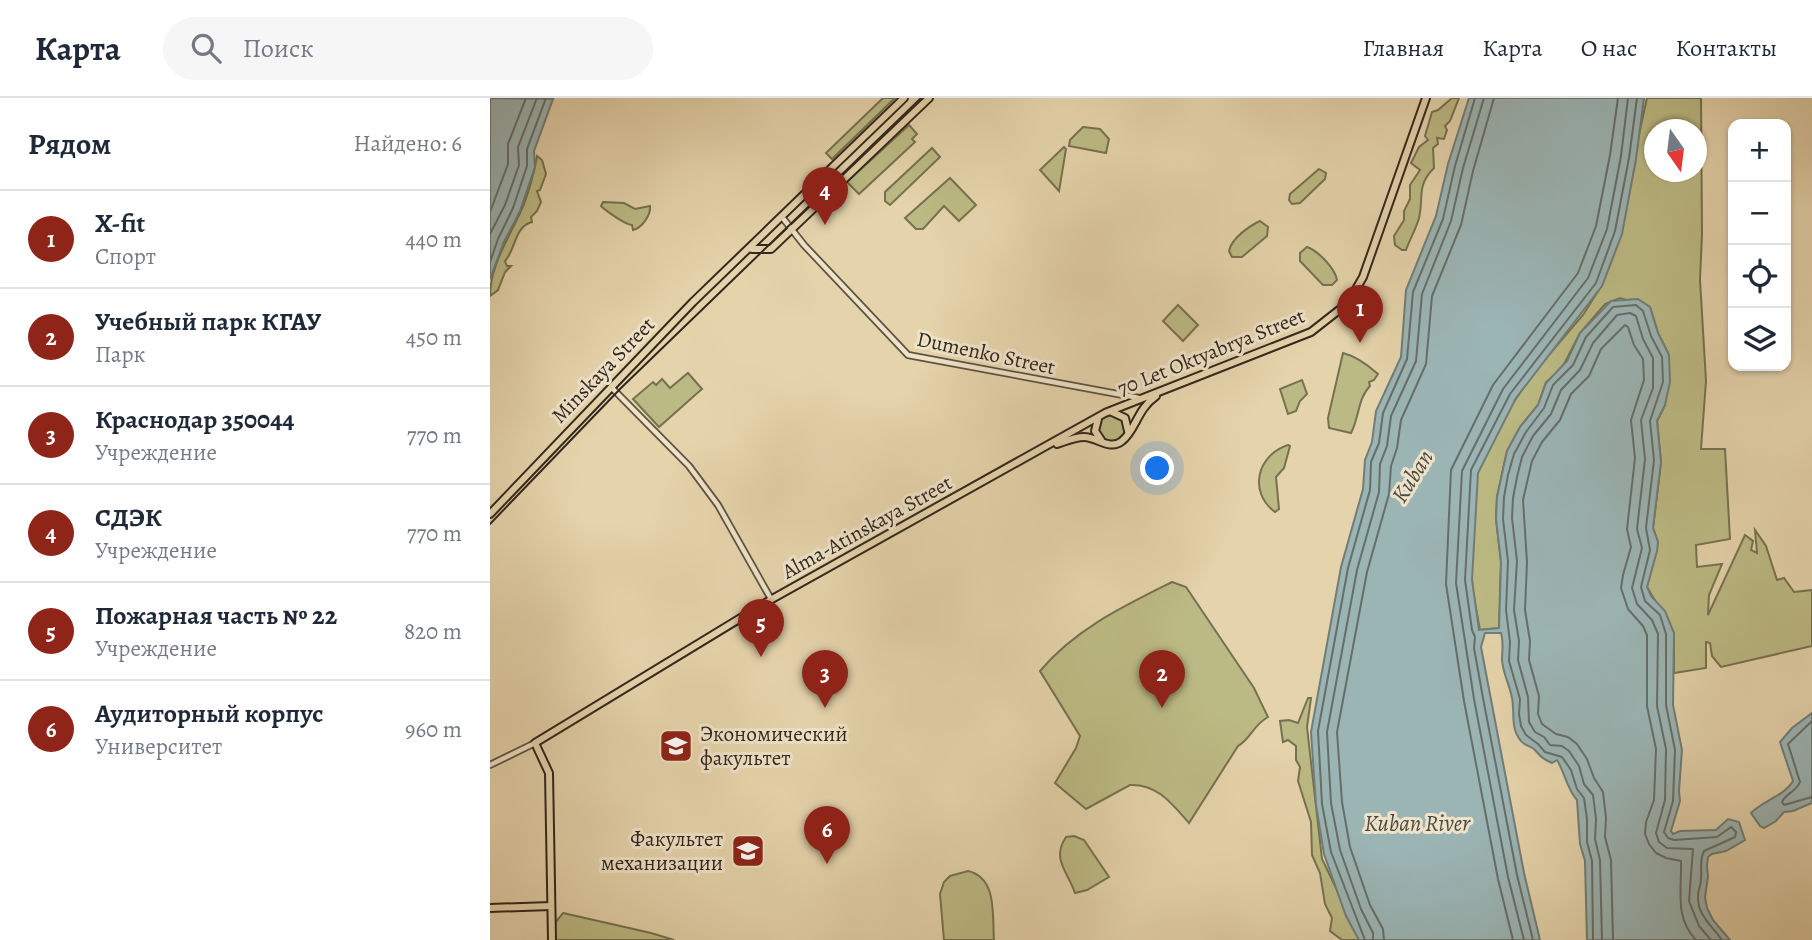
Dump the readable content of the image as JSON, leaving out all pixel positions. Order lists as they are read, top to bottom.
{
  "streets": {
    "main road": ["70 Let Oktyabrya Street", "Minskaya Street", "Alma-Atinskaya Street"],
    "street": ["Dumenko Street"]
  },
  "crossings": [
    ["70 Let Oktyabrya Street", "Dumenko Street"],
    ["70 Let Oktyabrya Street", "Alma-Atinskaya Street"],
    ["Dumenko Street", "Minskaya Street"]
  ],
  "water": ["Kuban", "Kuban River"],
  "places": {
    "school or university": ["Экономический факультет", "Факультет механизации"]
  },
  "north": "bottom",
  "page": {
    "header": "Карта",
    "search": "Поиск",
    "nav": [
      "Главная",
      "Карта",
      "О нас",
      "Контакты"
    ],
    "heading": ["Рядом", "Найдено: 6"],
    "map_buttons": ["+", "−"],
    "pins": [
      "4",
      "1",
      "5",
      "2",
      "3",
      "6"
    ],
    "list": [
      {
        "mark": "1",
        "name": "X-fit",
        "note": "Спорт",
        "value": "440 m"
      },
      {
        "mark": "2",
        "name": "Учебный парк КГАУ",
        "note": "Парк",
        "value": "450 m"
      },
      {
        "mark": "3",
        "name": "Краснодар 350044",
        "note": "Учреждение",
        "value": "770 m"
      },
      {
        "mark": "4",
        "name": "СДЭК",
        "note": "Учреждение",
        "value": "770 m"
      },
      {
        "mark": "5",
        "name": "Пожарная часть № 22",
        "note": "Учреждение",
        "value": "820 m"
      },
      {
        "mark": "6",
        "name": "Аудиторный корпус",
        "note": "Университет",
        "value": "960 m"
      }
    ]
  }
}
